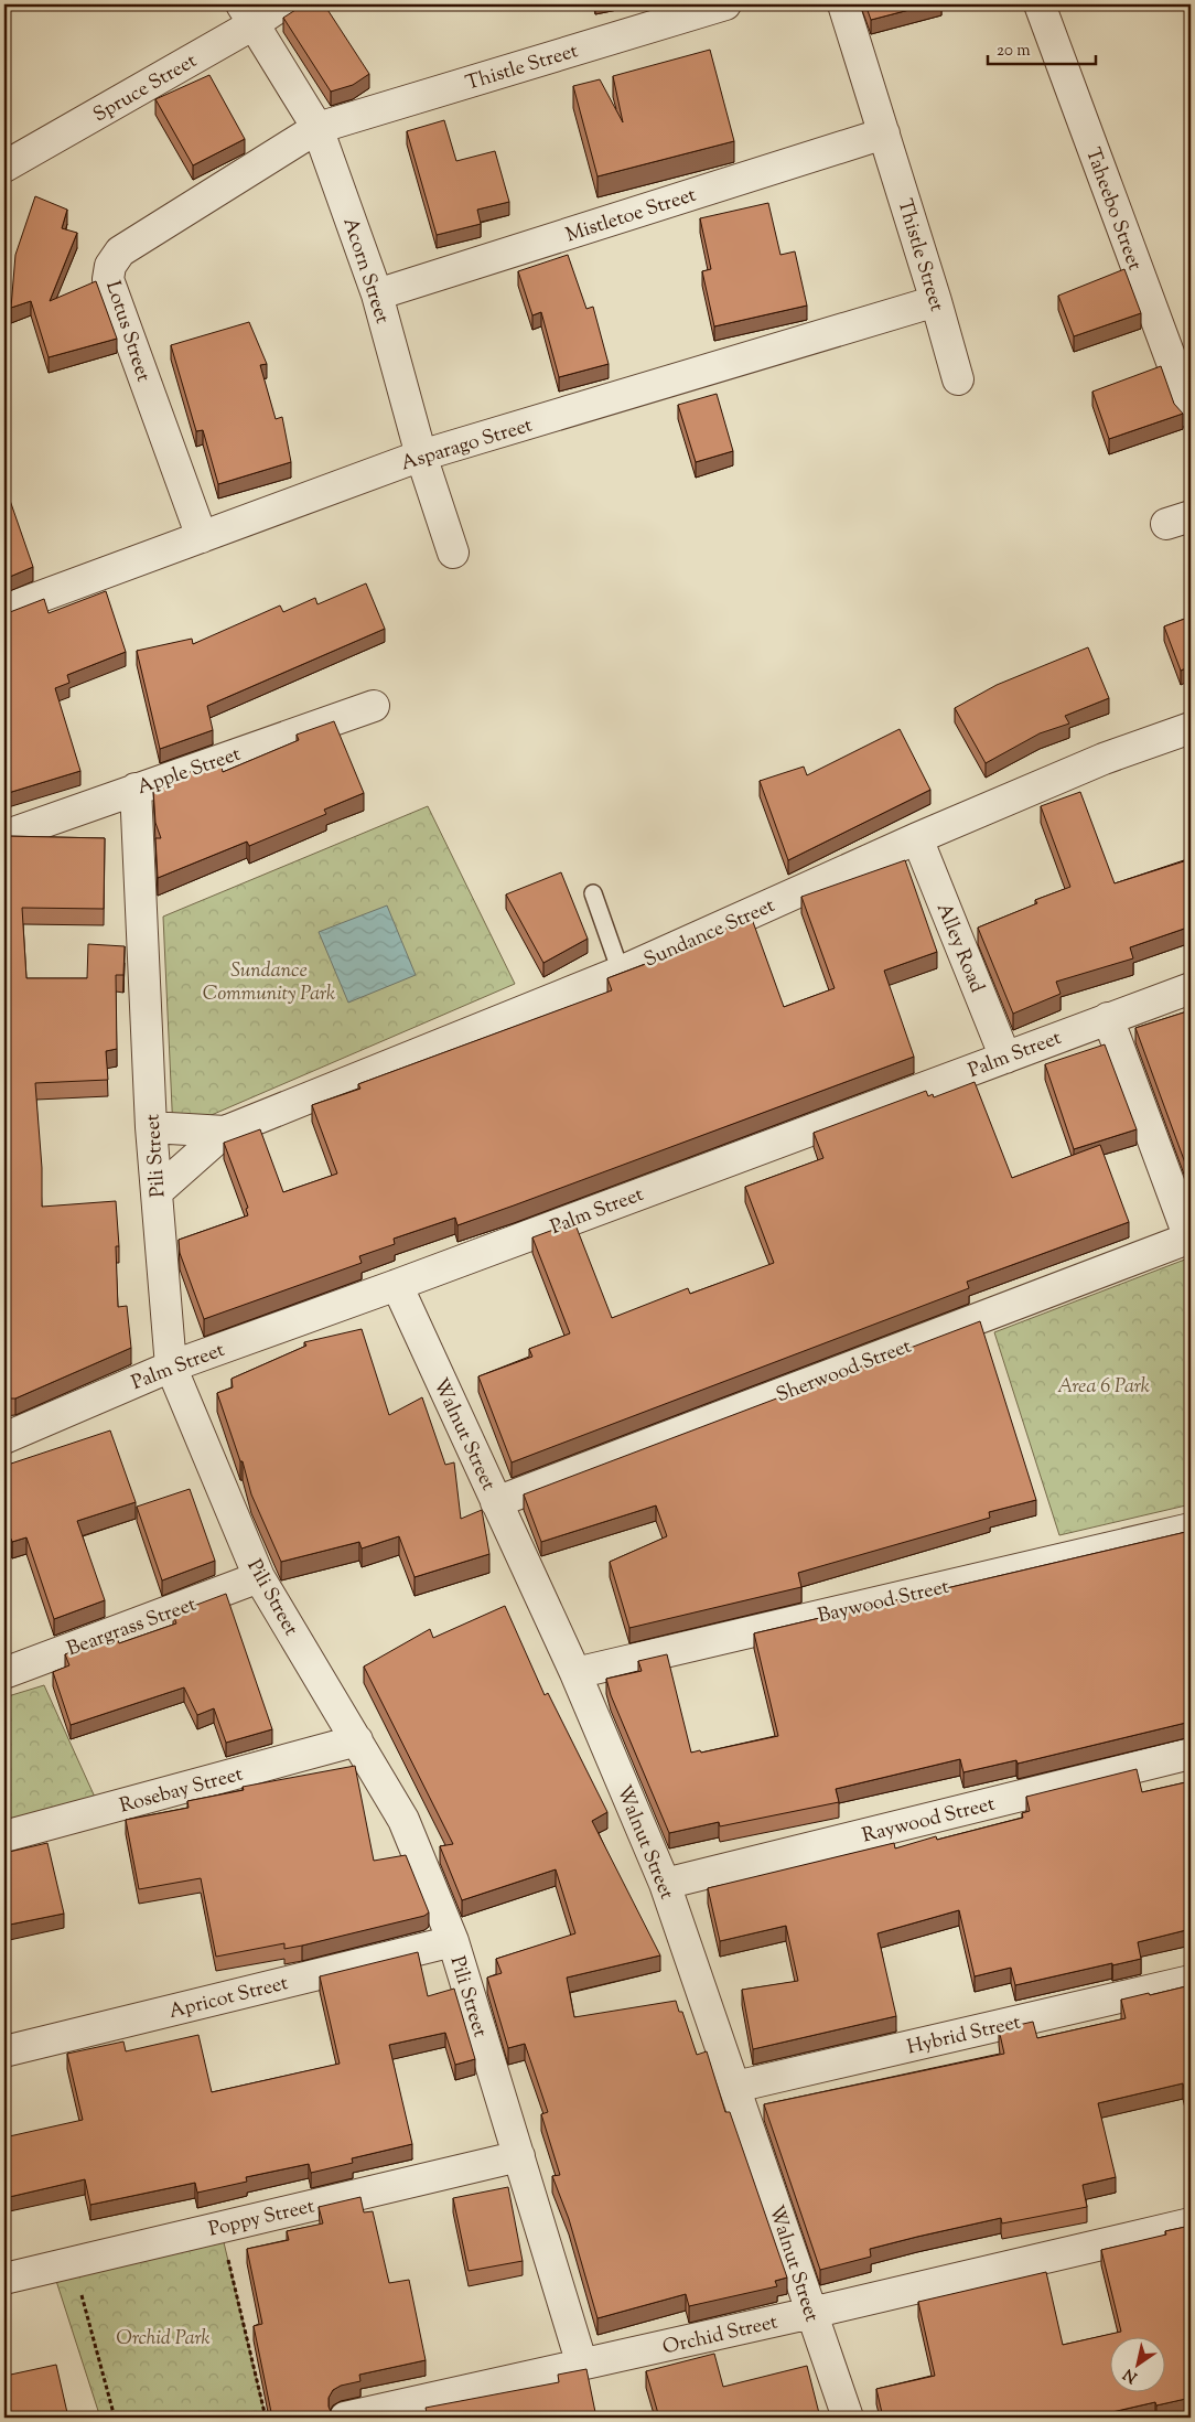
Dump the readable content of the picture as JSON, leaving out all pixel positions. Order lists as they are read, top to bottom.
{
  "streets": {
    "street": [
      "Thistle Street",
      "Spruce Street",
      "Taheebo Street",
      "Mistletoe Street",
      "Acorn Street",
      "Lotus Street",
      "Asparago Street",
      "Apple Street",
      "Sundance Street",
      "Alley Road",
      "Palm Street",
      "Pili Street",
      "Sherwood Street",
      "Walnut Street",
      "Baywood Street",
      "Beargrass Street",
      "Rosebay Street",
      "Raywood Street",
      "Apricot Street",
      "Hybrid Street",
      "Poppy Street",
      "Orchid Street"
    ]
  },
  "crossings": [
    ["Thistle Street", "Mistletoe Street"],
    ["Thistle Street", "Acorn Street"],
    ["Thistle Street", "Lotus Street"],
    ["Thistle Street", "Asparago Street"],
    ["Spruce Street", "Acorn Street"],
    ["Mistletoe Street", "Acorn Street"],
    ["Acorn Street", "Lotus Street"],
    ["Acorn Street", "Asparago Street"],
    ["Lotus Street", "Asparago Street"],
    ["Apple Street", "Pili Street"],
    ["Sundance Street", "Alley Road"],
    ["Alley Road", "Palm Street"],
    ["Palm Street", "Pili Street"],
    ["Palm Street", "Walnut Street"],
    ["Pili Street", "Beargrass Street"],
    ["Pili Street", "Rosebay Street"],
    ["Pili Street", "Apricot Street"],
    ["Pili Street", "Poppy Street"],
    ["Pili Street", "Orchid Street"],
    ["Sherwood Street", "Walnut Street"],
    ["Walnut Street", "Baywood Street"],
    ["Walnut Street", "Raywood Street"],
    ["Walnut Street", "Hybrid Street"],
    ["Walnut Street", "Orchid Street"]
  ],
  "parks": ["Sundance Community Park", "Area 6 Park", "Orchid Park"],
  "scale_bar": "20 m",
  "north": "bottom left"
}
